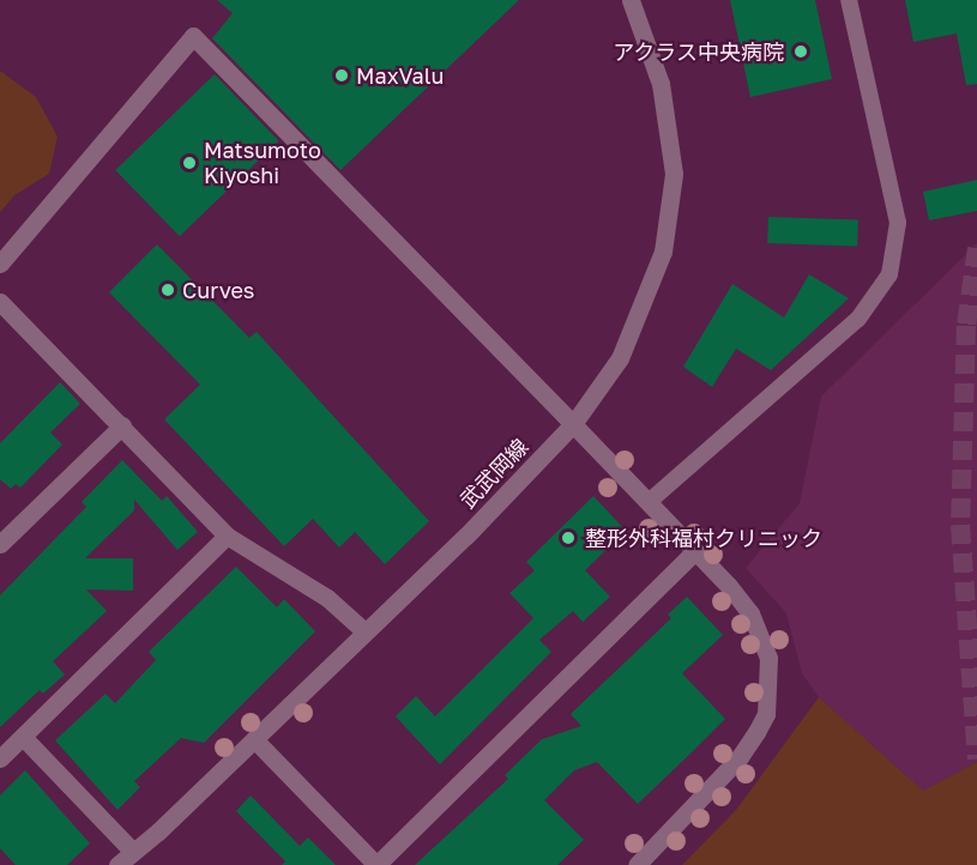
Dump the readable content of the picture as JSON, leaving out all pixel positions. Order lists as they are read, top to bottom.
{
  "streets": {
    "street": ["武武岡線"]
  },
  "places": [
    "アクラス中央病院",
    "MaxValu",
    "Matsumoto Kiyoshi",
    "Curves",
    "整形外科福村クリニック"
  ]
}
